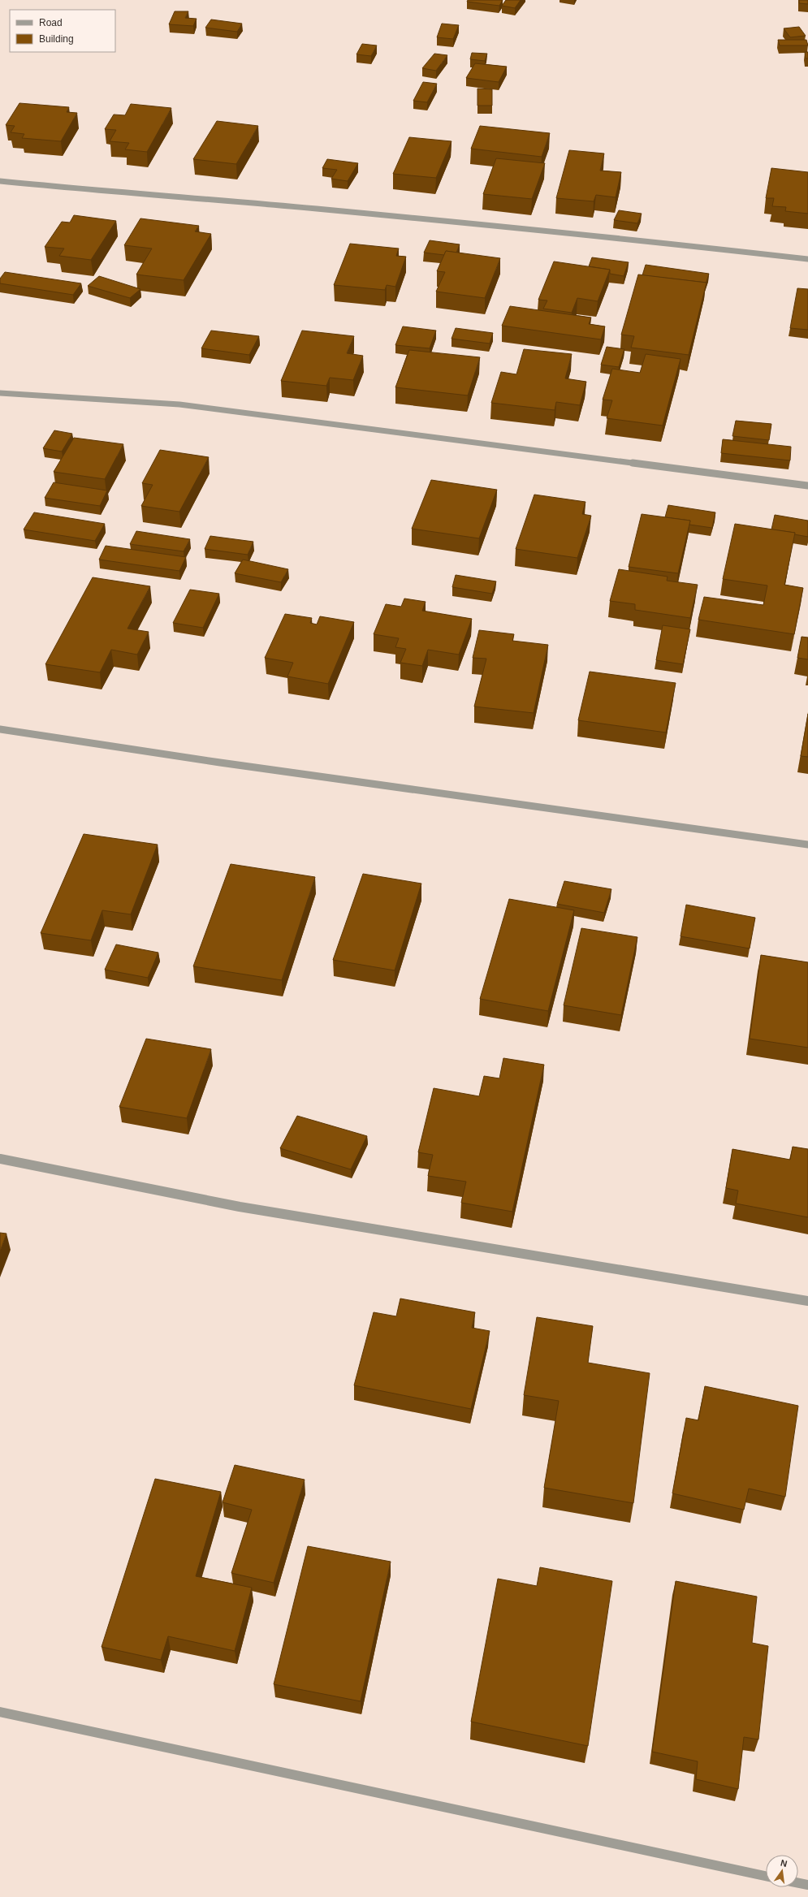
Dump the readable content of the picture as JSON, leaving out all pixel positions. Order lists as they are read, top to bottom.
{
  "legend": ["Road", "Building"],
  "north": "top"
}
